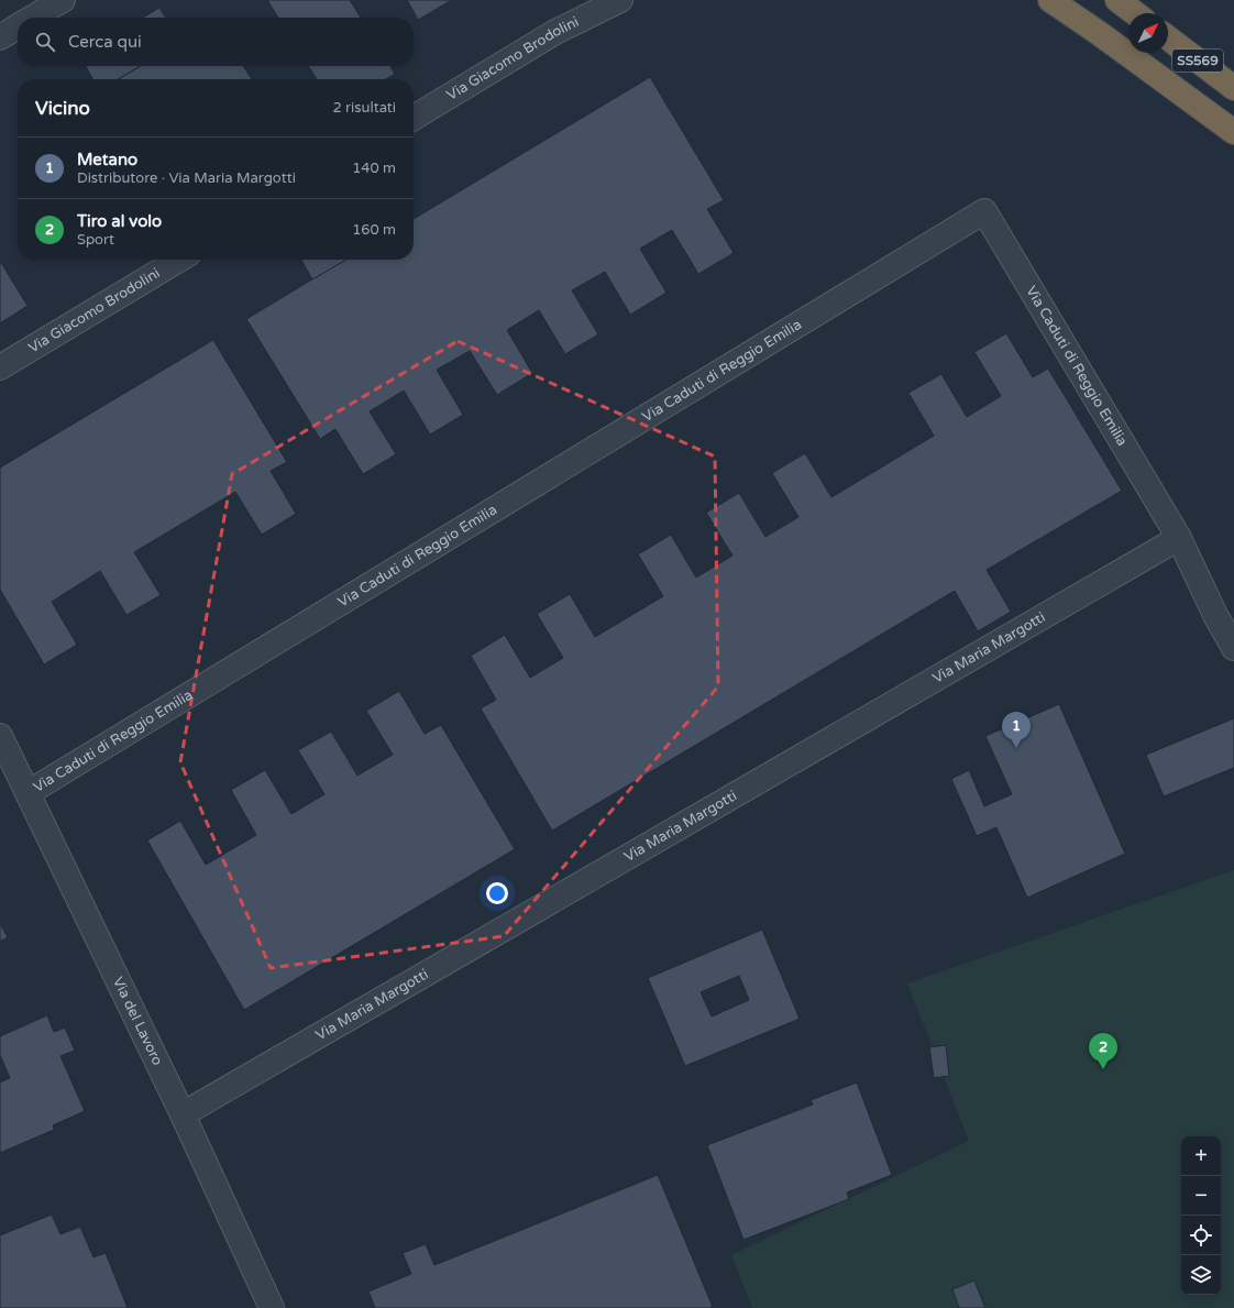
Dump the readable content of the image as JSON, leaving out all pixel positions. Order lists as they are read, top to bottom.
{
  "streets": {
    "highway": ["SS569"],
    "street": [
      "Via Giacomo Brodolini",
      "Via Caduti di Reggio Emilia",
      "Via Maria Margotti",
      "Via del Lavoro"
    ]
  },
  "crossings": [
    ["Via Caduti di Reggio Emilia", "Via Maria Margotti"],
    ["Via Caduti di Reggio Emilia", "Via del Lavoro"],
    ["Via Maria Margotti", "Via del Lavoro"]
  ],
  "north": "top right",
  "page": {
    "search": "Cerca qui",
    "heading": ["Vicino", "2 risultati"],
    "list": [
      {
        "mark": "1",
        "name": "Metano",
        "note": "Distributore · Via Maria Margotti",
        "value": "140 m"
      },
      {
        "mark": "2",
        "name": "Tiro al volo",
        "note": "Sport",
        "value": "160 m"
      }
    ],
    "pins": ["1", "2"],
    "map_buttons": ["+", "−"]
  }
}
